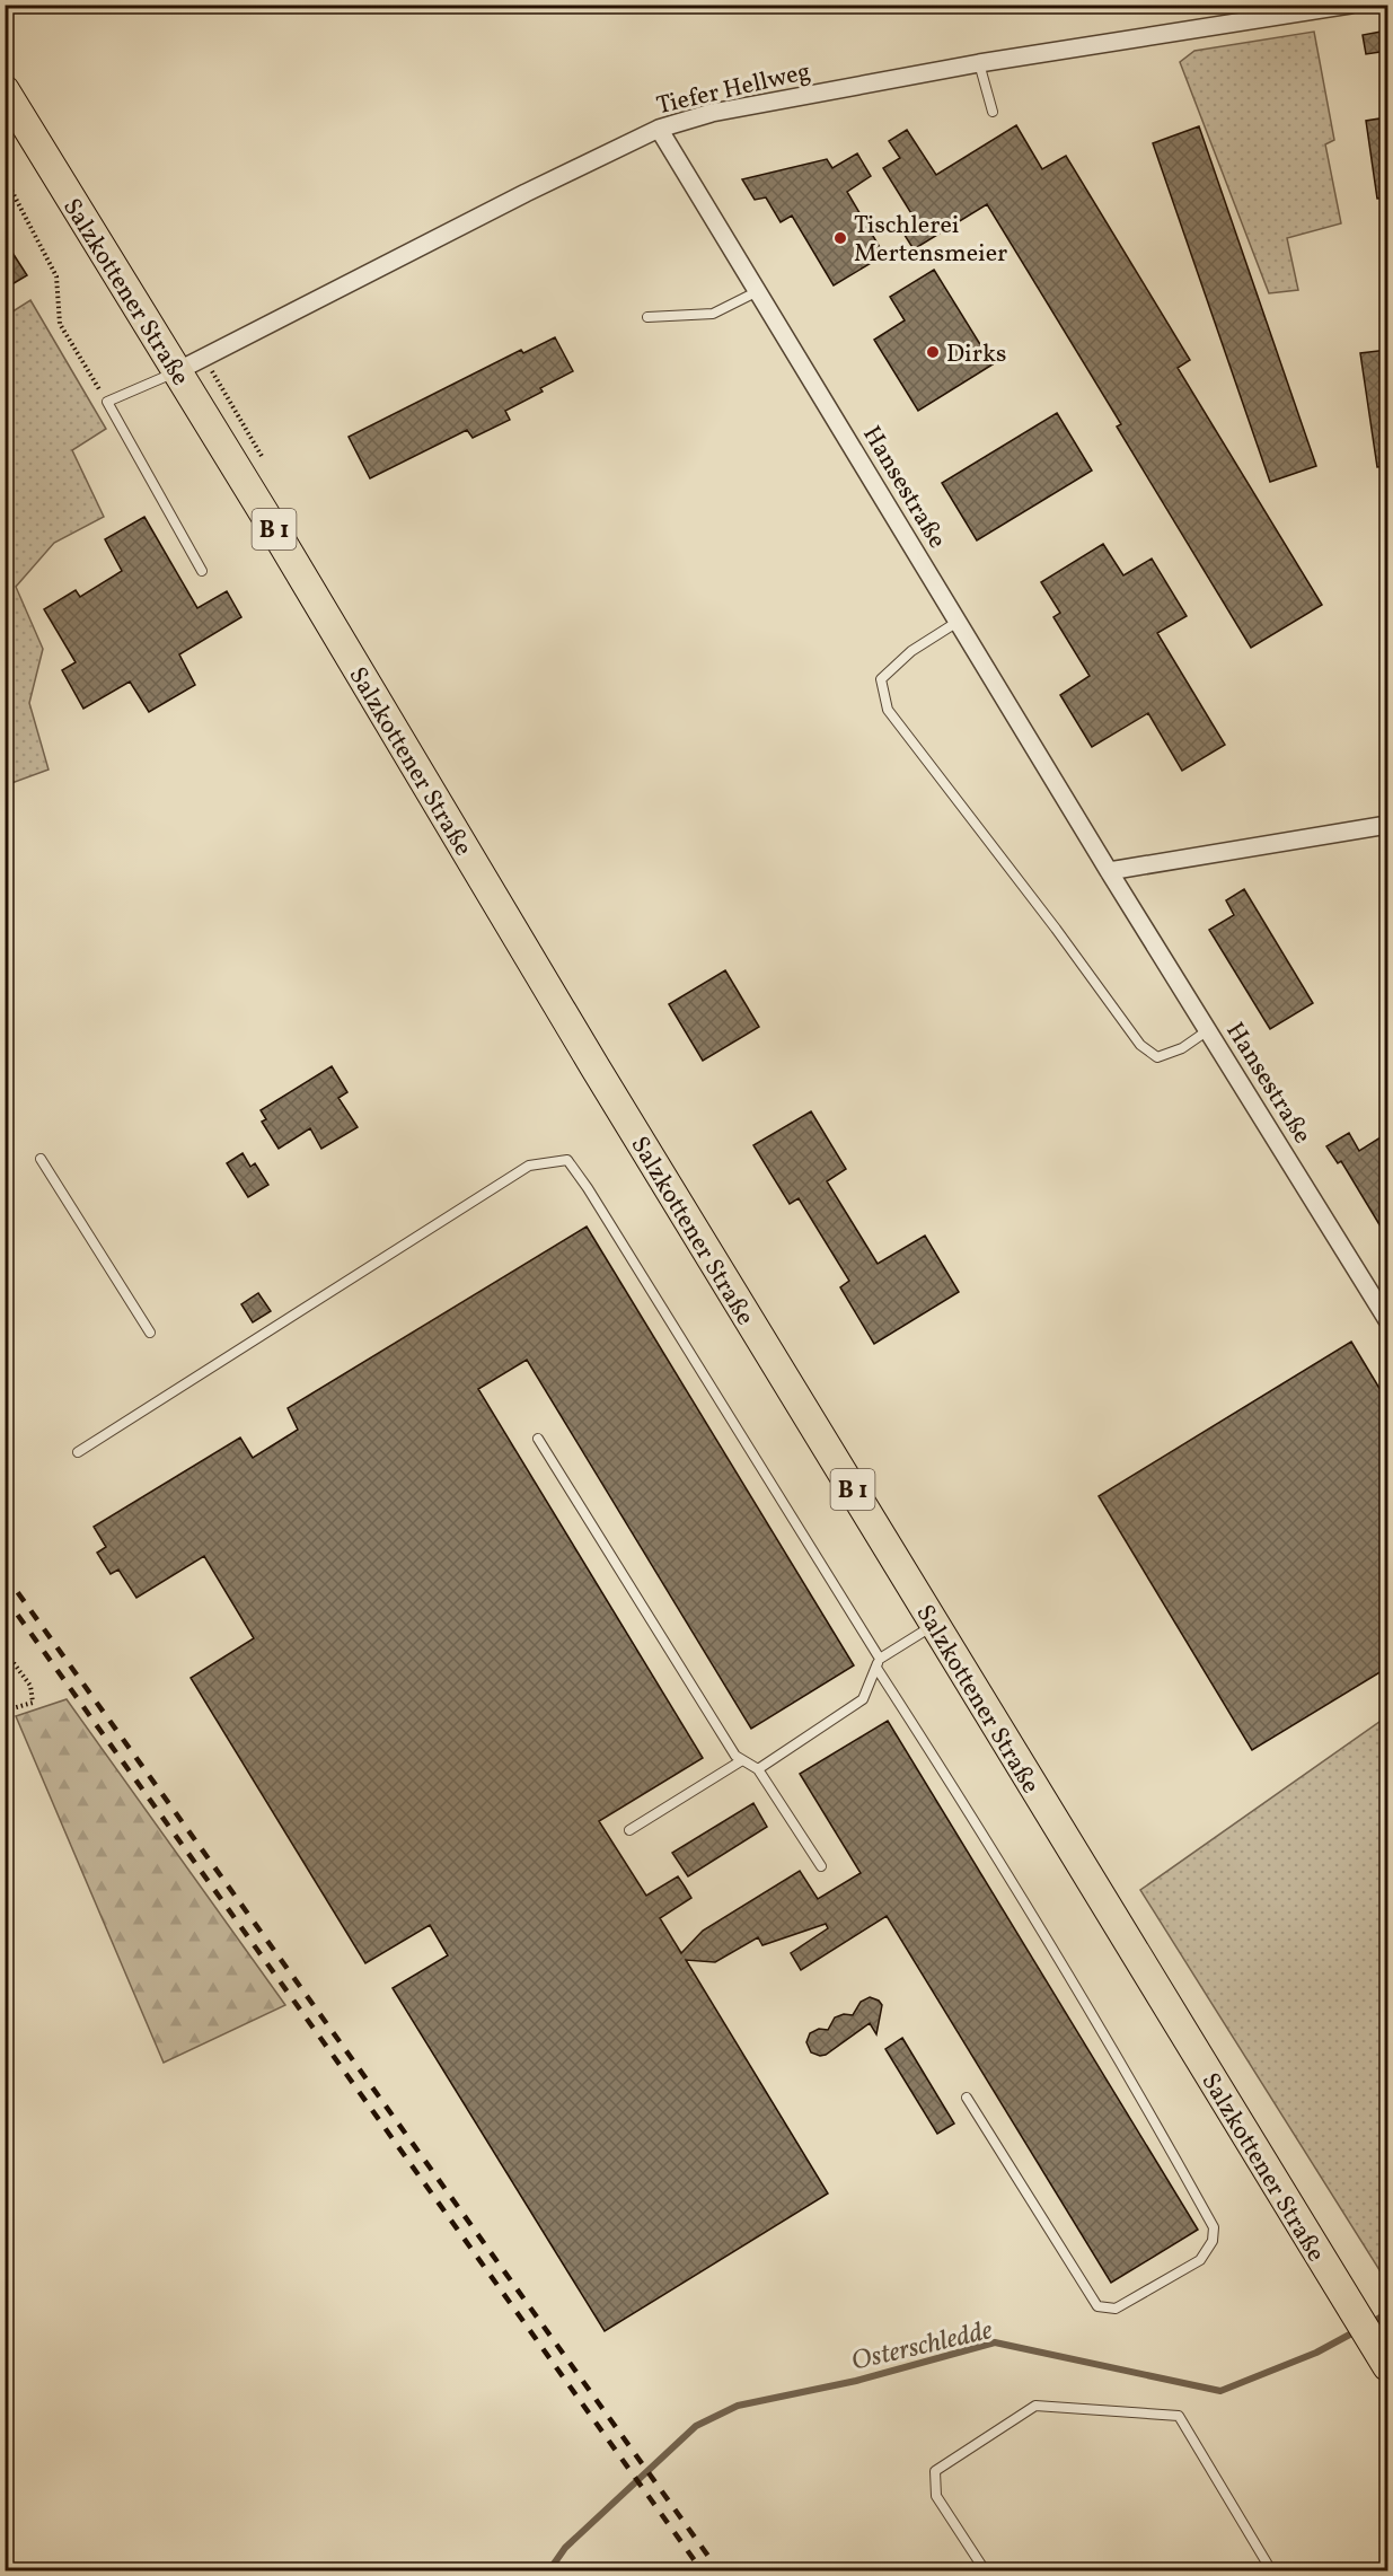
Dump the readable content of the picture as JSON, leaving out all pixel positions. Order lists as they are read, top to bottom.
{
  "streets": {
    "main road": ["Salzkottener Straße", "B 1"],
    "street": ["Tiefer Hellweg", "Hansestraße"]
  },
  "crossings": [
    ["Tiefer Hellweg", "Salzkottener Straße"],
    ["Tiefer Hellweg", "Hansestraße"]
  ],
  "water": ["Osterschledde"],
  "places": ["Tischlerei Mertensmeier", "Dirks"]
}
